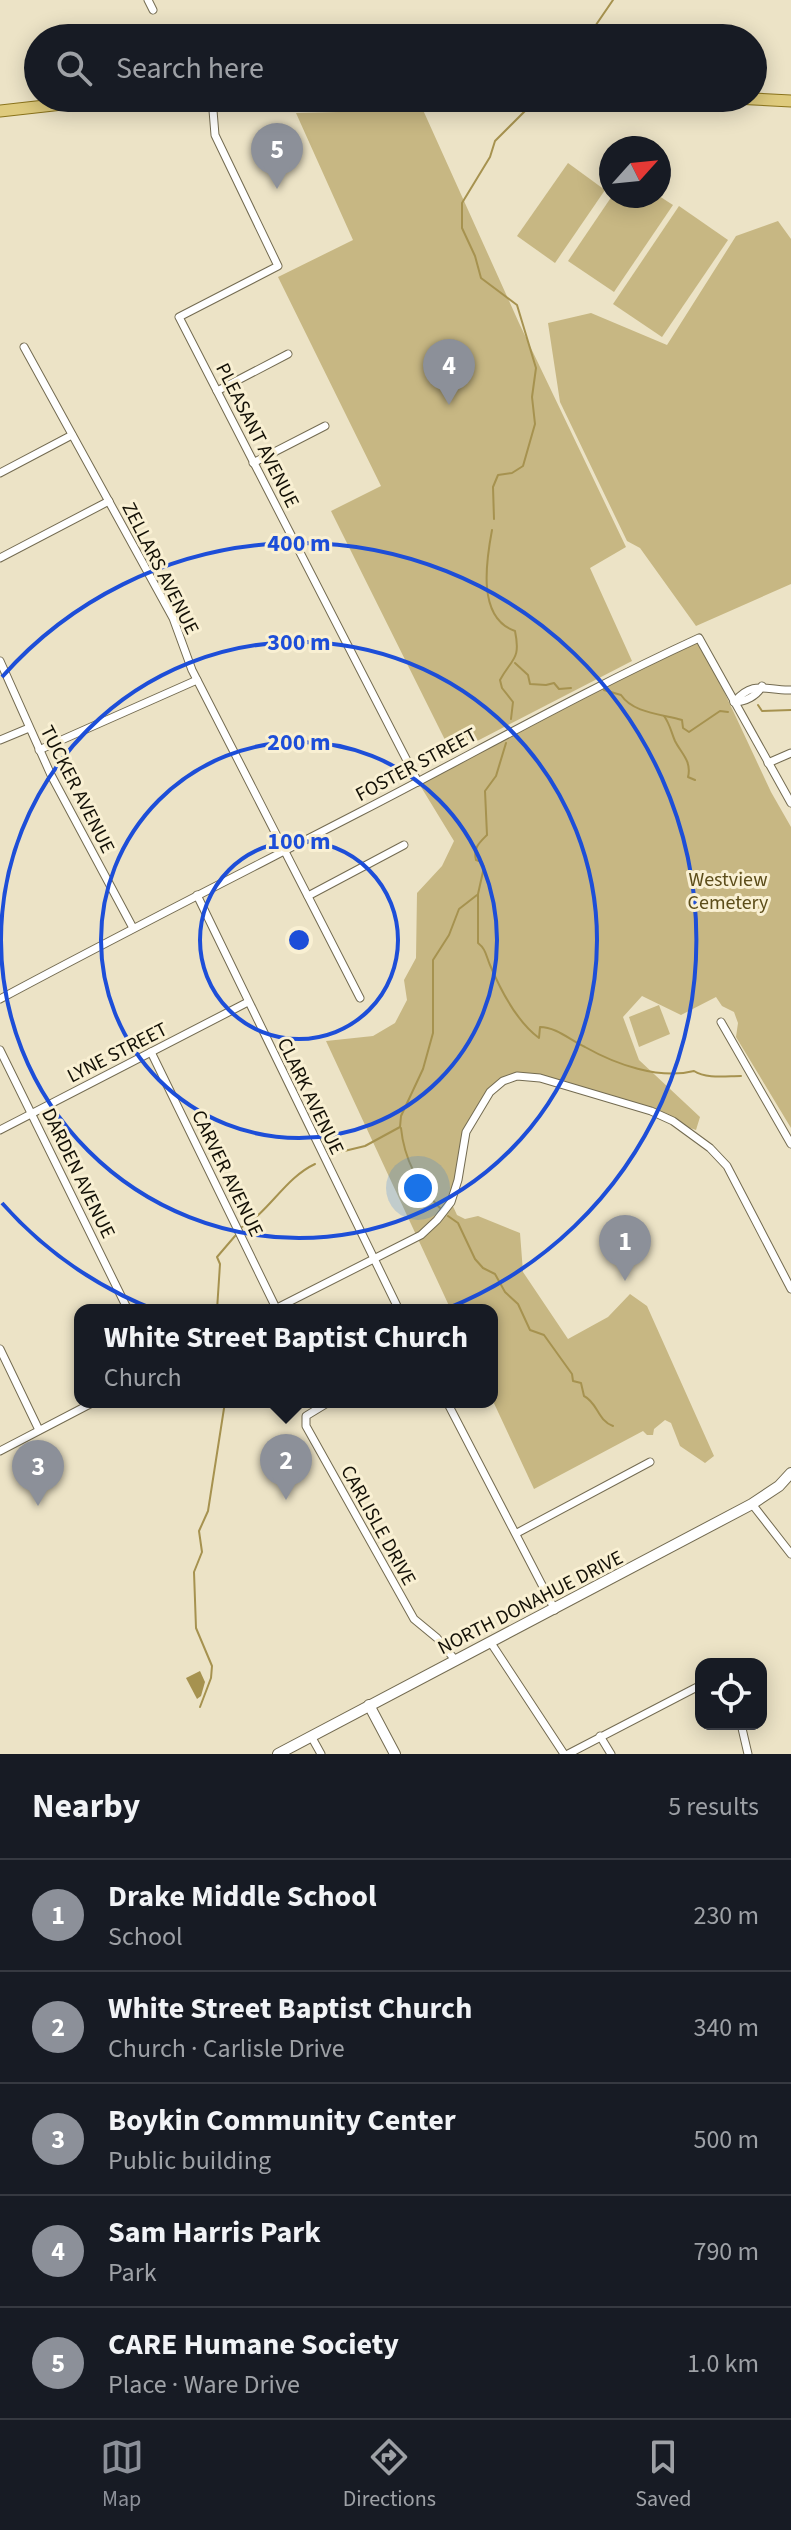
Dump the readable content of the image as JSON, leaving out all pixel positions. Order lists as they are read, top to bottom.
{
  "streets": {
    "street": [
      "PLEASANT AVENUE",
      "ZELLARS AVENUE",
      "FOSTER STREET",
      "TUCKER AVENUE",
      "LYNE STREET",
      "CLARK AVENUE",
      "DARDEN AVENUE",
      "CARVER AVENUE",
      "CARLISLE DRIVE",
      "NORTH DONAHUE DRIVE"
    ]
  },
  "crossings": [
    ["PLEASANT AVENUE", "FOSTER STREET"],
    ["ZELLARS AVENUE", "FOSTER STREET"],
    ["FOSTER STREET", "TUCKER AVENUE"],
    ["FOSTER STREET", "CLARK AVENUE"],
    ["LYNE STREET", "CLARK AVENUE"],
    ["LYNE STREET", "DARDEN AVENUE"],
    ["LYNE STREET", "CARVER AVENUE"],
    ["CARLISLE DRIVE", "NORTH DONAHUE DRIVE"]
  ],
  "parks": ["Westview Cemetery"],
  "north": "top right",
  "page": {
    "search": "Search here",
    "pins": [
      "5",
      "4",
      "1",
      "2",
      "3"
    ],
    "popup": ["White Street Baptist Church", "Church"],
    "heading": ["Nearby", "5 results"],
    "list": [
      {
        "mark": "1",
        "name": "Drake Middle School",
        "note": "School",
        "value": "230 m"
      },
      {
        "mark": "2",
        "name": "White Street Baptist Church",
        "note": "Church · Carlisle Drive",
        "value": "340 m"
      },
      {
        "mark": "3",
        "name": "Boykin Community Center",
        "note": "Public building",
        "value": "500 m"
      },
      {
        "mark": "4",
        "name": "Sam Harris Park",
        "note": "Park",
        "value": "790 m"
      },
      {
        "mark": "5",
        "name": "CARE Humane Society",
        "note": "Place · Ware Drive",
        "value": "1.0 km"
      }
    ],
    "nav": ["Map", "Directions", "Saved"]
  },
  "rings": [
    "400 m",
    "300 m",
    "200 m",
    "100 m"
  ]
}
